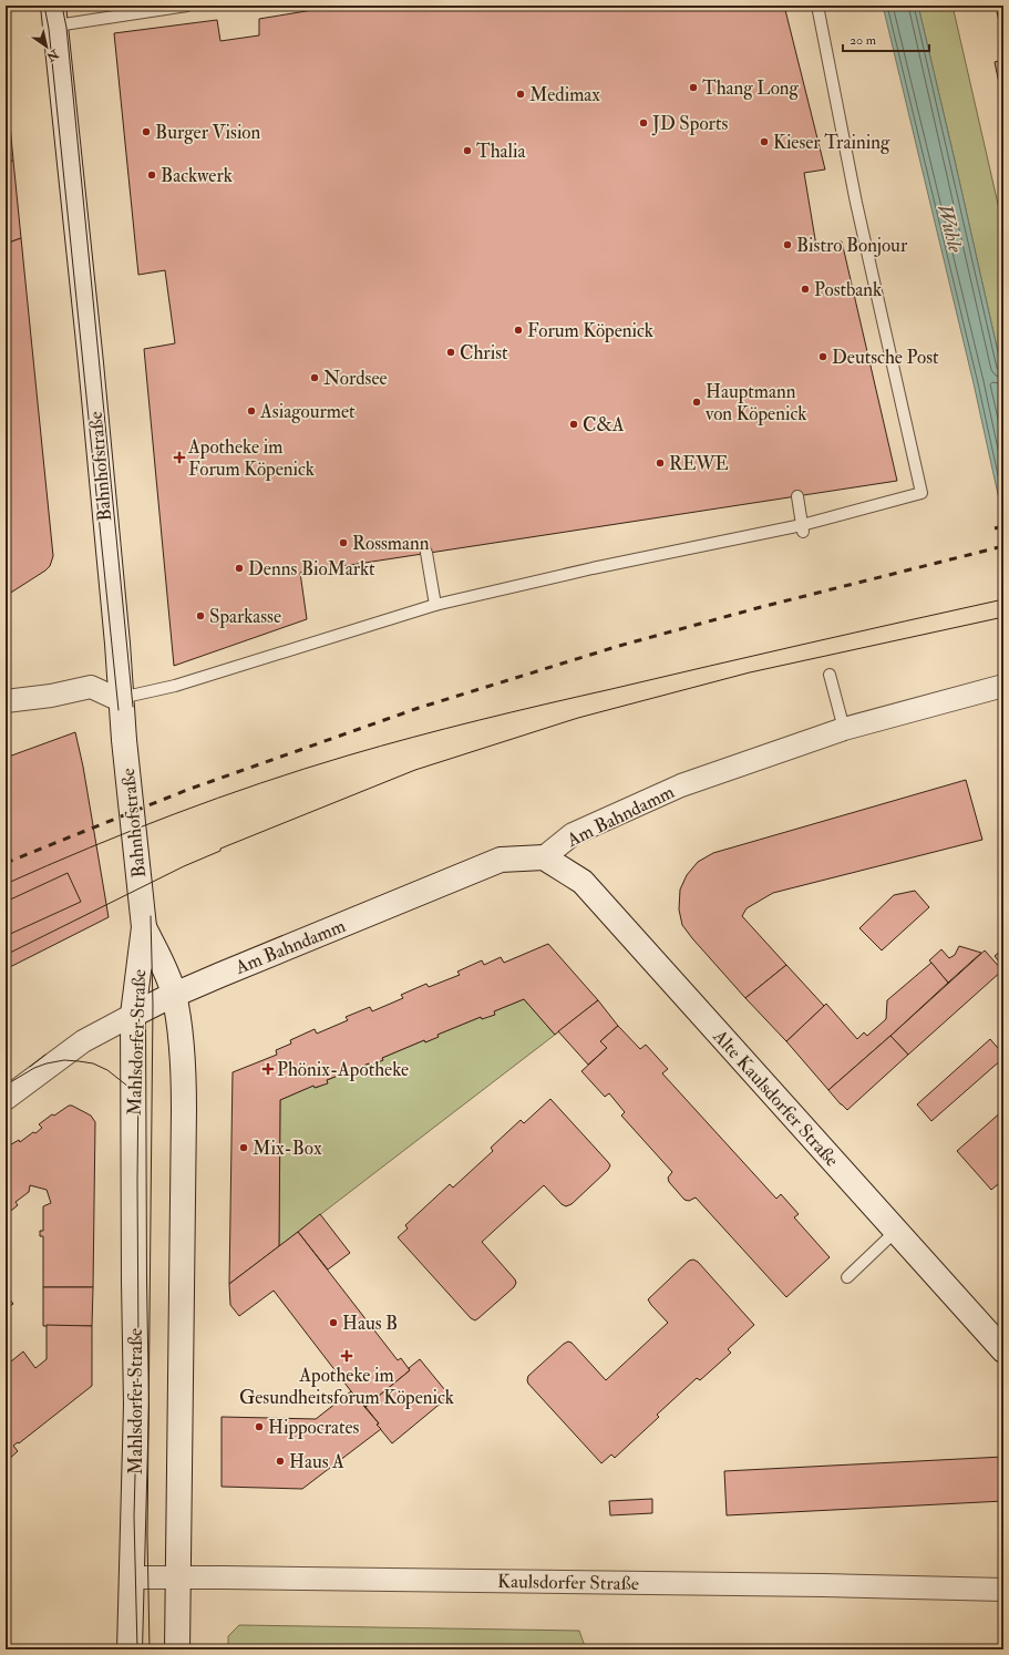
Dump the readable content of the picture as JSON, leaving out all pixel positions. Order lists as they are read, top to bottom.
{
  "streets": {
    "main road": [
      "Bahnhofstraße",
      "Am Bahndamm",
      "Mahlsdorfer Straße",
      "Alte Kaulsdorfer Straße"
    ],
    "street": ["Kaulsdorfer Straße"]
  },
  "crossings": [
    ["Bahnhofstraße", "Mahlsdorfer Straße"],
    ["Am Bahndamm", "Mahlsdorfer Straße"],
    ["Am Bahndamm", "Alte Kaulsdorfer Straße"],
    ["Mahlsdorfer Straße", "Kaulsdorfer Straße"]
  ],
  "water": ["Wuhle"],
  "places": {
    "other": [
      "Thang Long",
      "Medimax",
      "JD Sports",
      "Burger Vision",
      "Kieser Training",
      "Thalia",
      "Backwerk",
      "Bistro Bonjour",
      "Postbank",
      "Forum Köpenick",
      "Christ",
      "Deutsche Post",
      "Nordsee",
      "Hauptmann von Köpenick",
      "Asiagourmet",
      "C&A",
      "REWE",
      "Rossmann",
      "Denns BioMarkt",
      "Sparkasse",
      "Mix-Box",
      "Haus B",
      "Hippocrates",
      "Haus A"
    ],
    "health": ["Apotheke im Forum Köpenick", "Phönix-Apotheke", "Apotheke im Gesundheitsforum Köpenick"]
  },
  "scale_bar": "20 m",
  "north": "bottom right"
}
